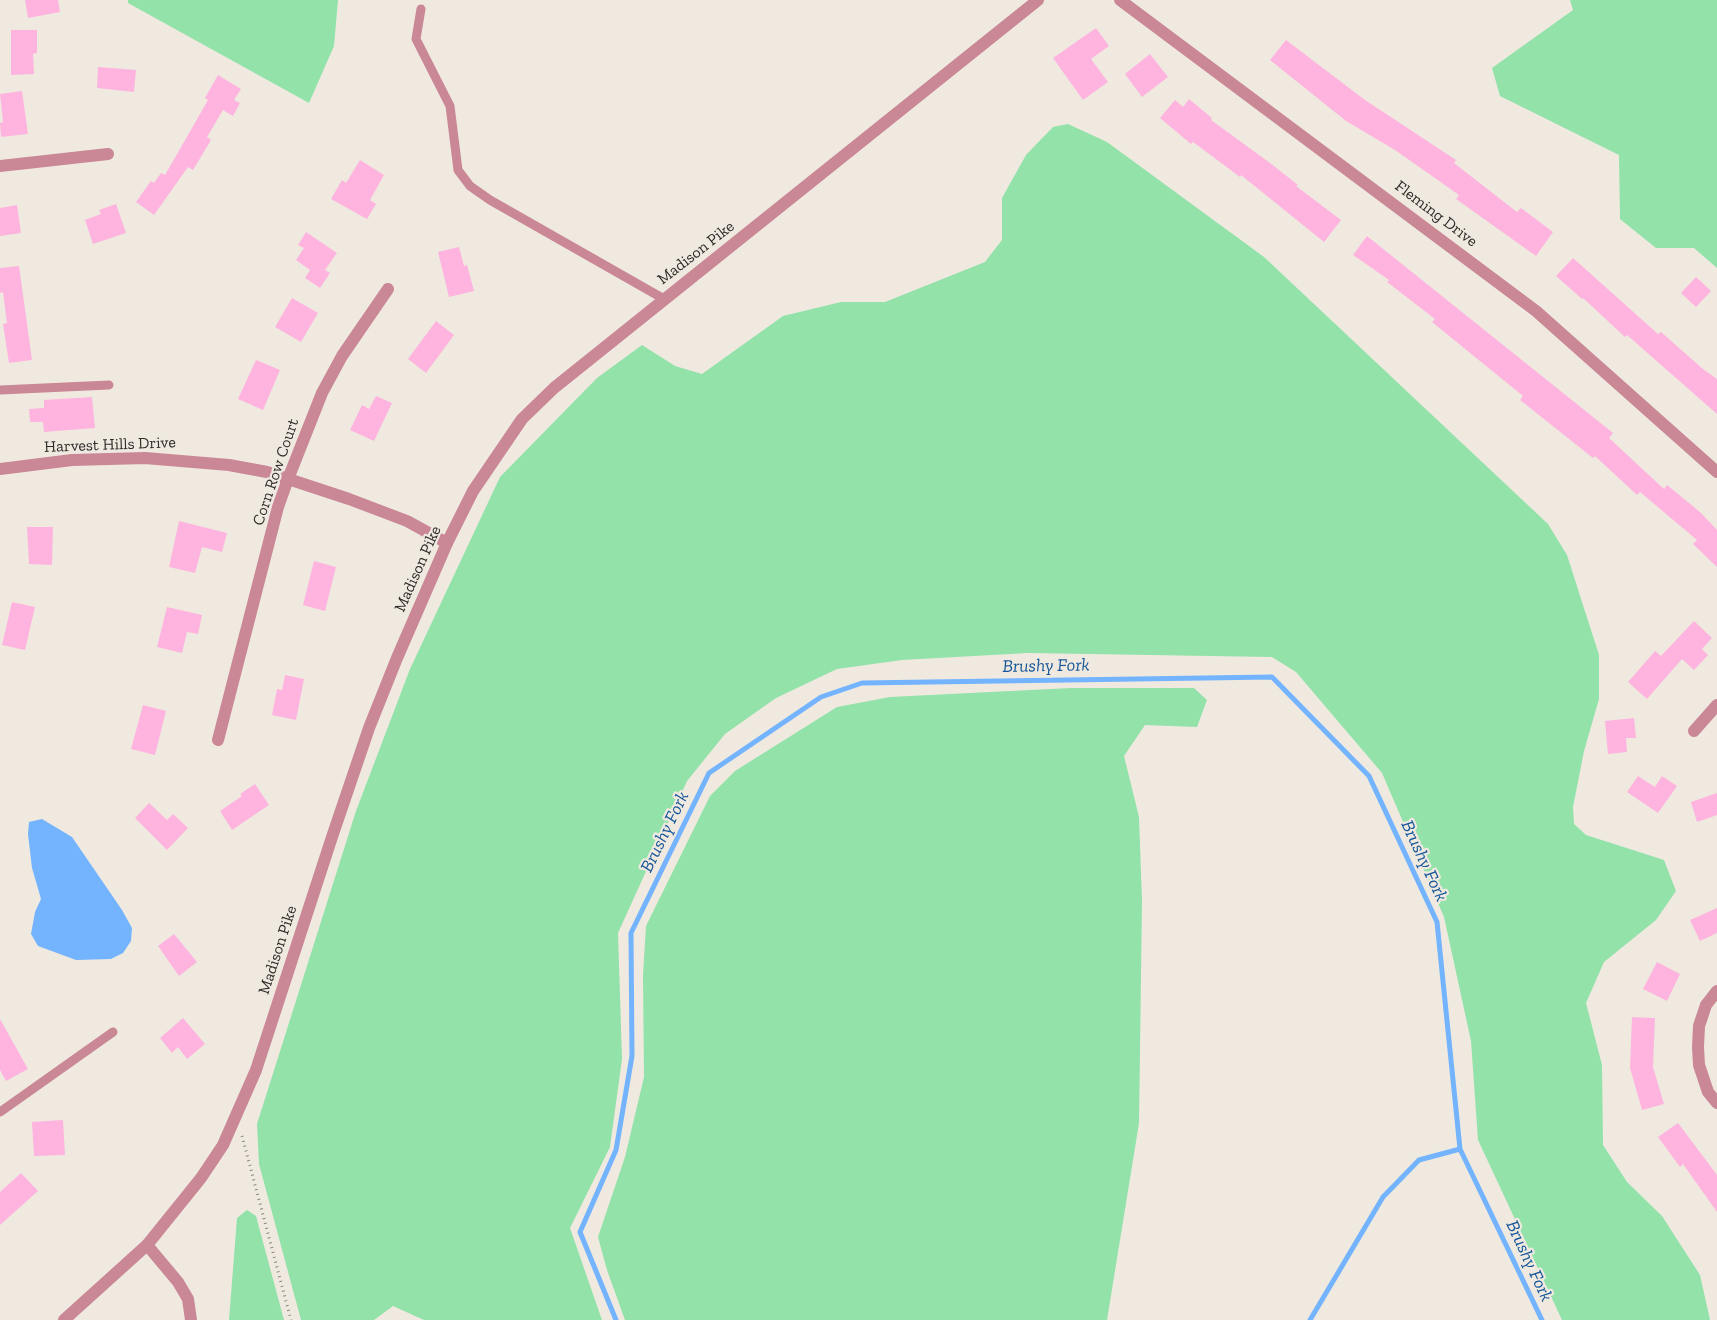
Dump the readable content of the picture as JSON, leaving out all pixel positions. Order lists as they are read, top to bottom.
{
  "streets": {
    "street": [
      "Fleming Drive",
      "Madison Pike",
      "Harvest Hills Drive",
      "Corn Row Court"
    ]
  },
  "crossings": [
    ["Madison Pike", "Harvest Hills Drive"],
    ["Harvest Hills Drive", "Corn Row Court"]
  ],
  "water": ["Brushy Fork"]
}
